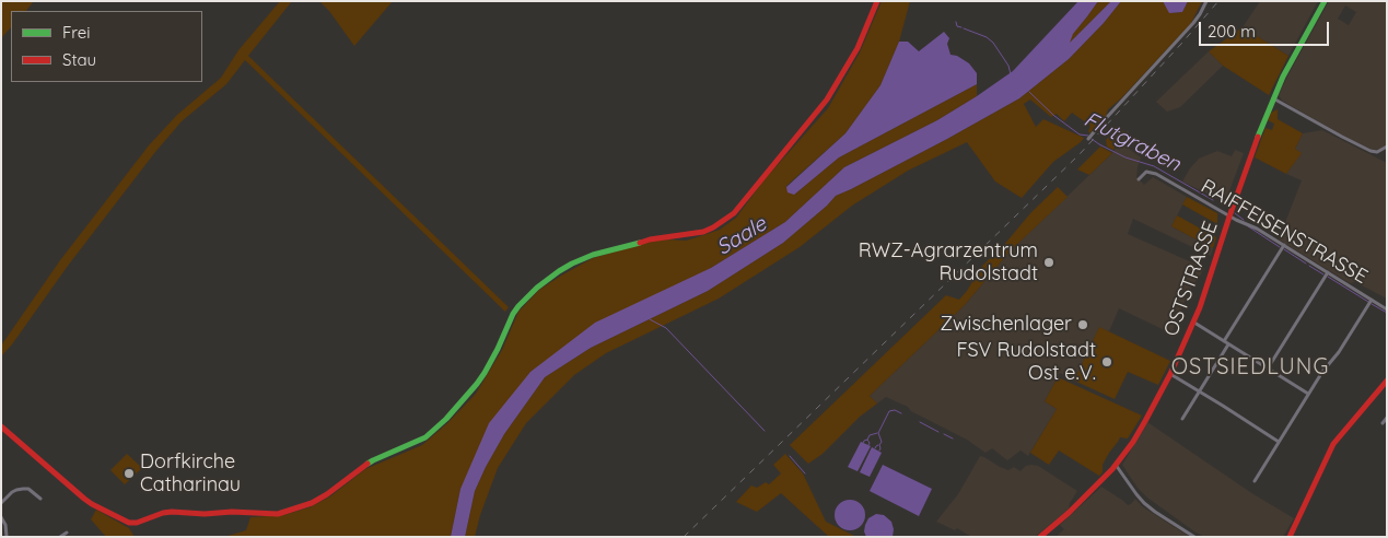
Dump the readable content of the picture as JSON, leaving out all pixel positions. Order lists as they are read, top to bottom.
{
  "streets": {
    "main road": ["OSTSTRASSE"],
    "street": ["RAIFFEISENSTRASSE"]
  },
  "crossings": [
    ["RAIFFEISENSTRASSE", "OSTSTRASSE"]
  ],
  "districts": ["OSTSIEDLUNG"],
  "water": ["Flutgraben", "Saale"],
  "places": [
    "RWZ-Agrarzentrum Rudolstadt",
    "Zwischenlager",
    "FSV Rudolstadt Ost e.V.",
    "Dorfkirche Catharinau"
  ],
  "legend": ["Frei", "Stau"],
  "scale_bar": "200 m"
}
